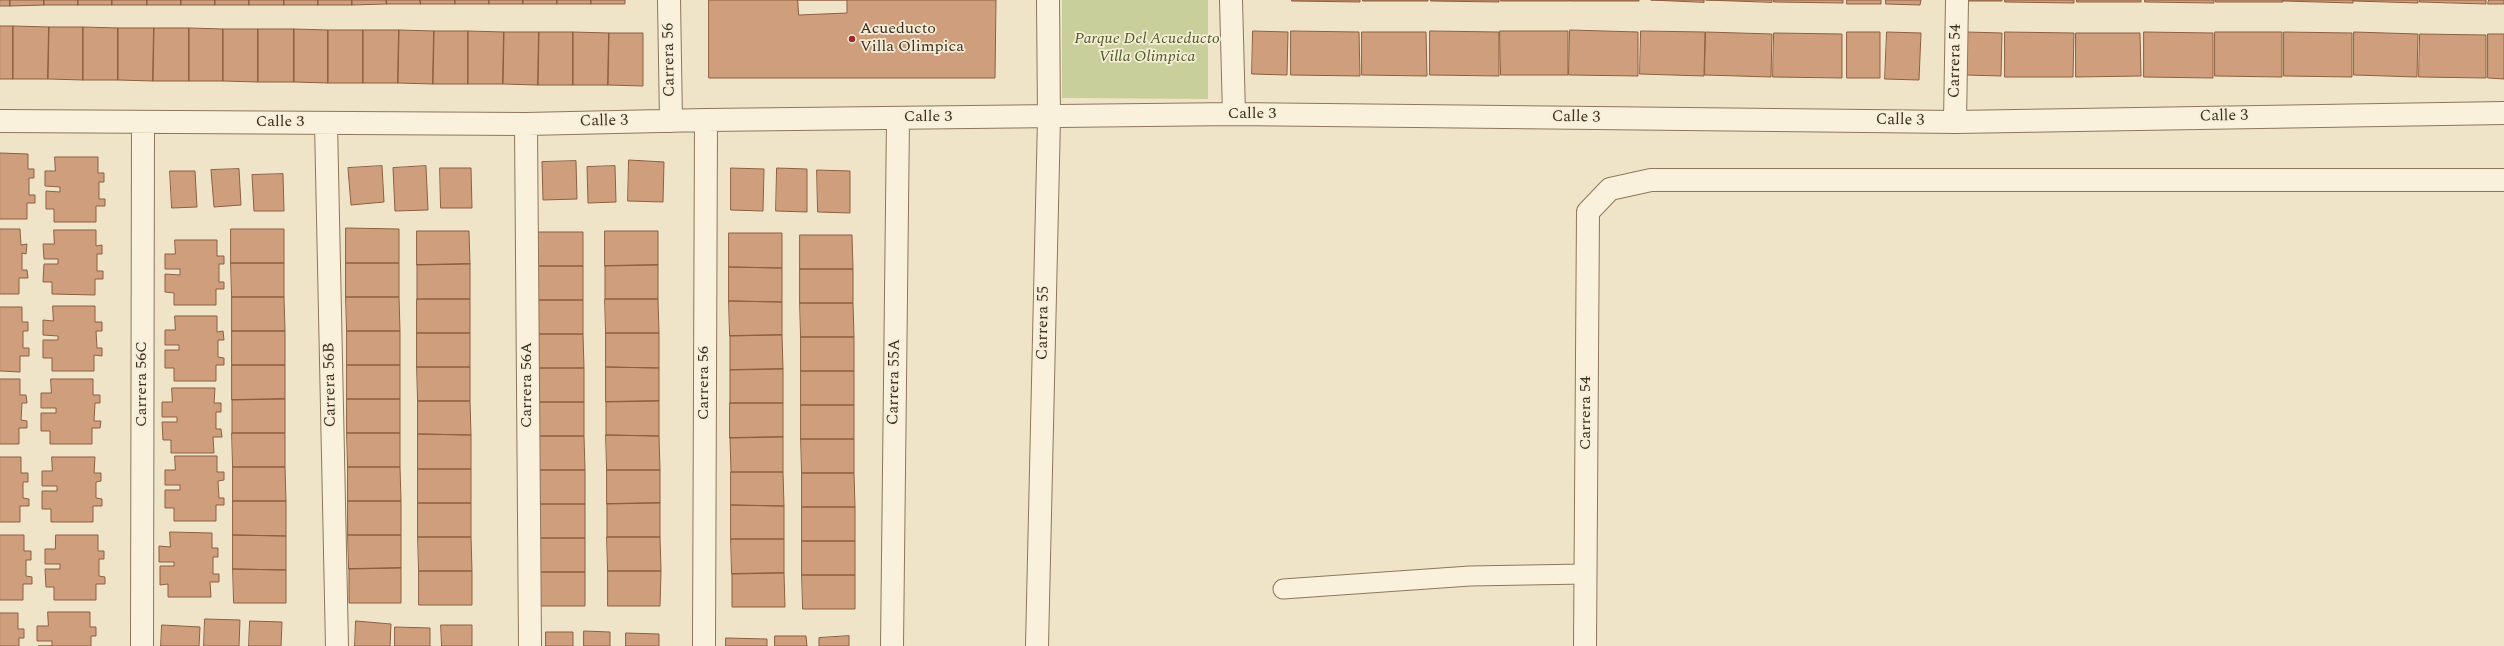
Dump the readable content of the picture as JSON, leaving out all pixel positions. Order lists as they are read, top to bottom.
{
  "streets": {
    "street": [
      "Carrera 56",
      "Carrera 54",
      "Calle 3",
      "Carrera 55",
      "Carrera 55A",
      "Carrera 56C",
      "Carrera 56B",
      "Carrera 56A"
    ]
  },
  "crossings": [
    ["Carrera 56", "Calle 3"],
    ["Carrera 54", "Calle 3"],
    ["Calle 3", "Carrera 55"],
    ["Calle 3", "Carrera 55A"],
    ["Calle 3", "Carrera 56C"],
    ["Calle 3", "Carrera 56B"],
    ["Calle 3", "Carrera 56A"]
  ],
  "parks": ["Parque Del Acueducto Villa Olimpica"],
  "places": ["Acueducto Villa Olimpica"]
}
